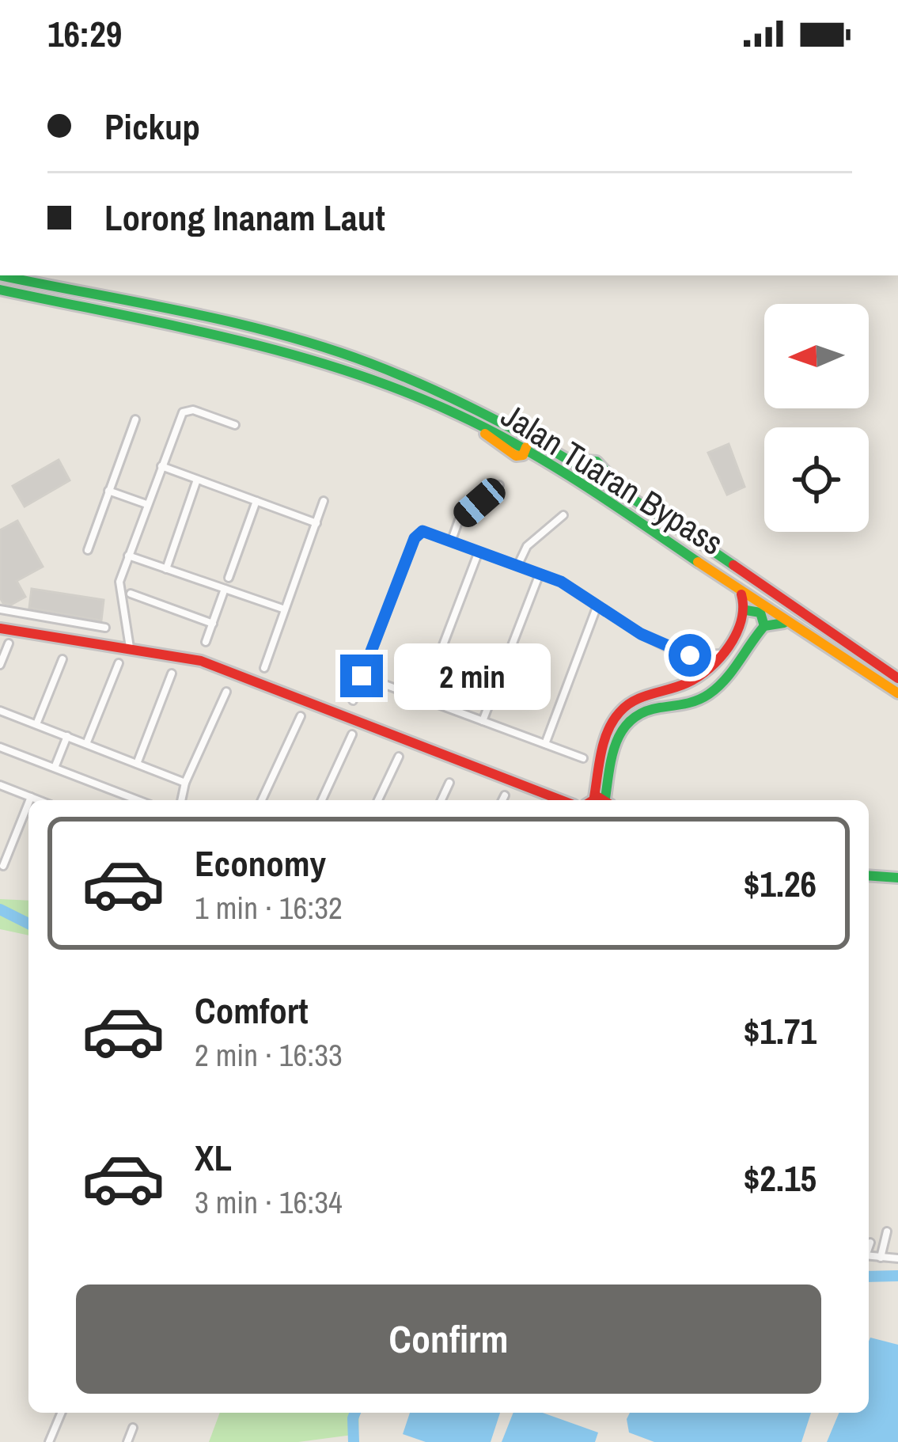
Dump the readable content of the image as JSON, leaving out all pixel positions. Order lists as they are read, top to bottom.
{
  "streets": {
    "main road": ["Jalan Tuaran Bypass"]
  },
  "north": "left",
  "page": {
    "status": "16:29",
    "banner": ["Pickup", "Lorong Inanam Laut"],
    "bubble": "2 min",
    "list": [
      {
        "name": "Economy",
        "note": "1 min · 16:32",
        "value": "$1.26"
      },
      {
        "name": "Comfort",
        "note": "2 min · 16:33",
        "value": "$1.71"
      },
      {
        "name": "XL",
        "note": "3 min · 16:34",
        "value": "$2.15"
      }
    ],
    "buttons": "Confirm"
  }
}
